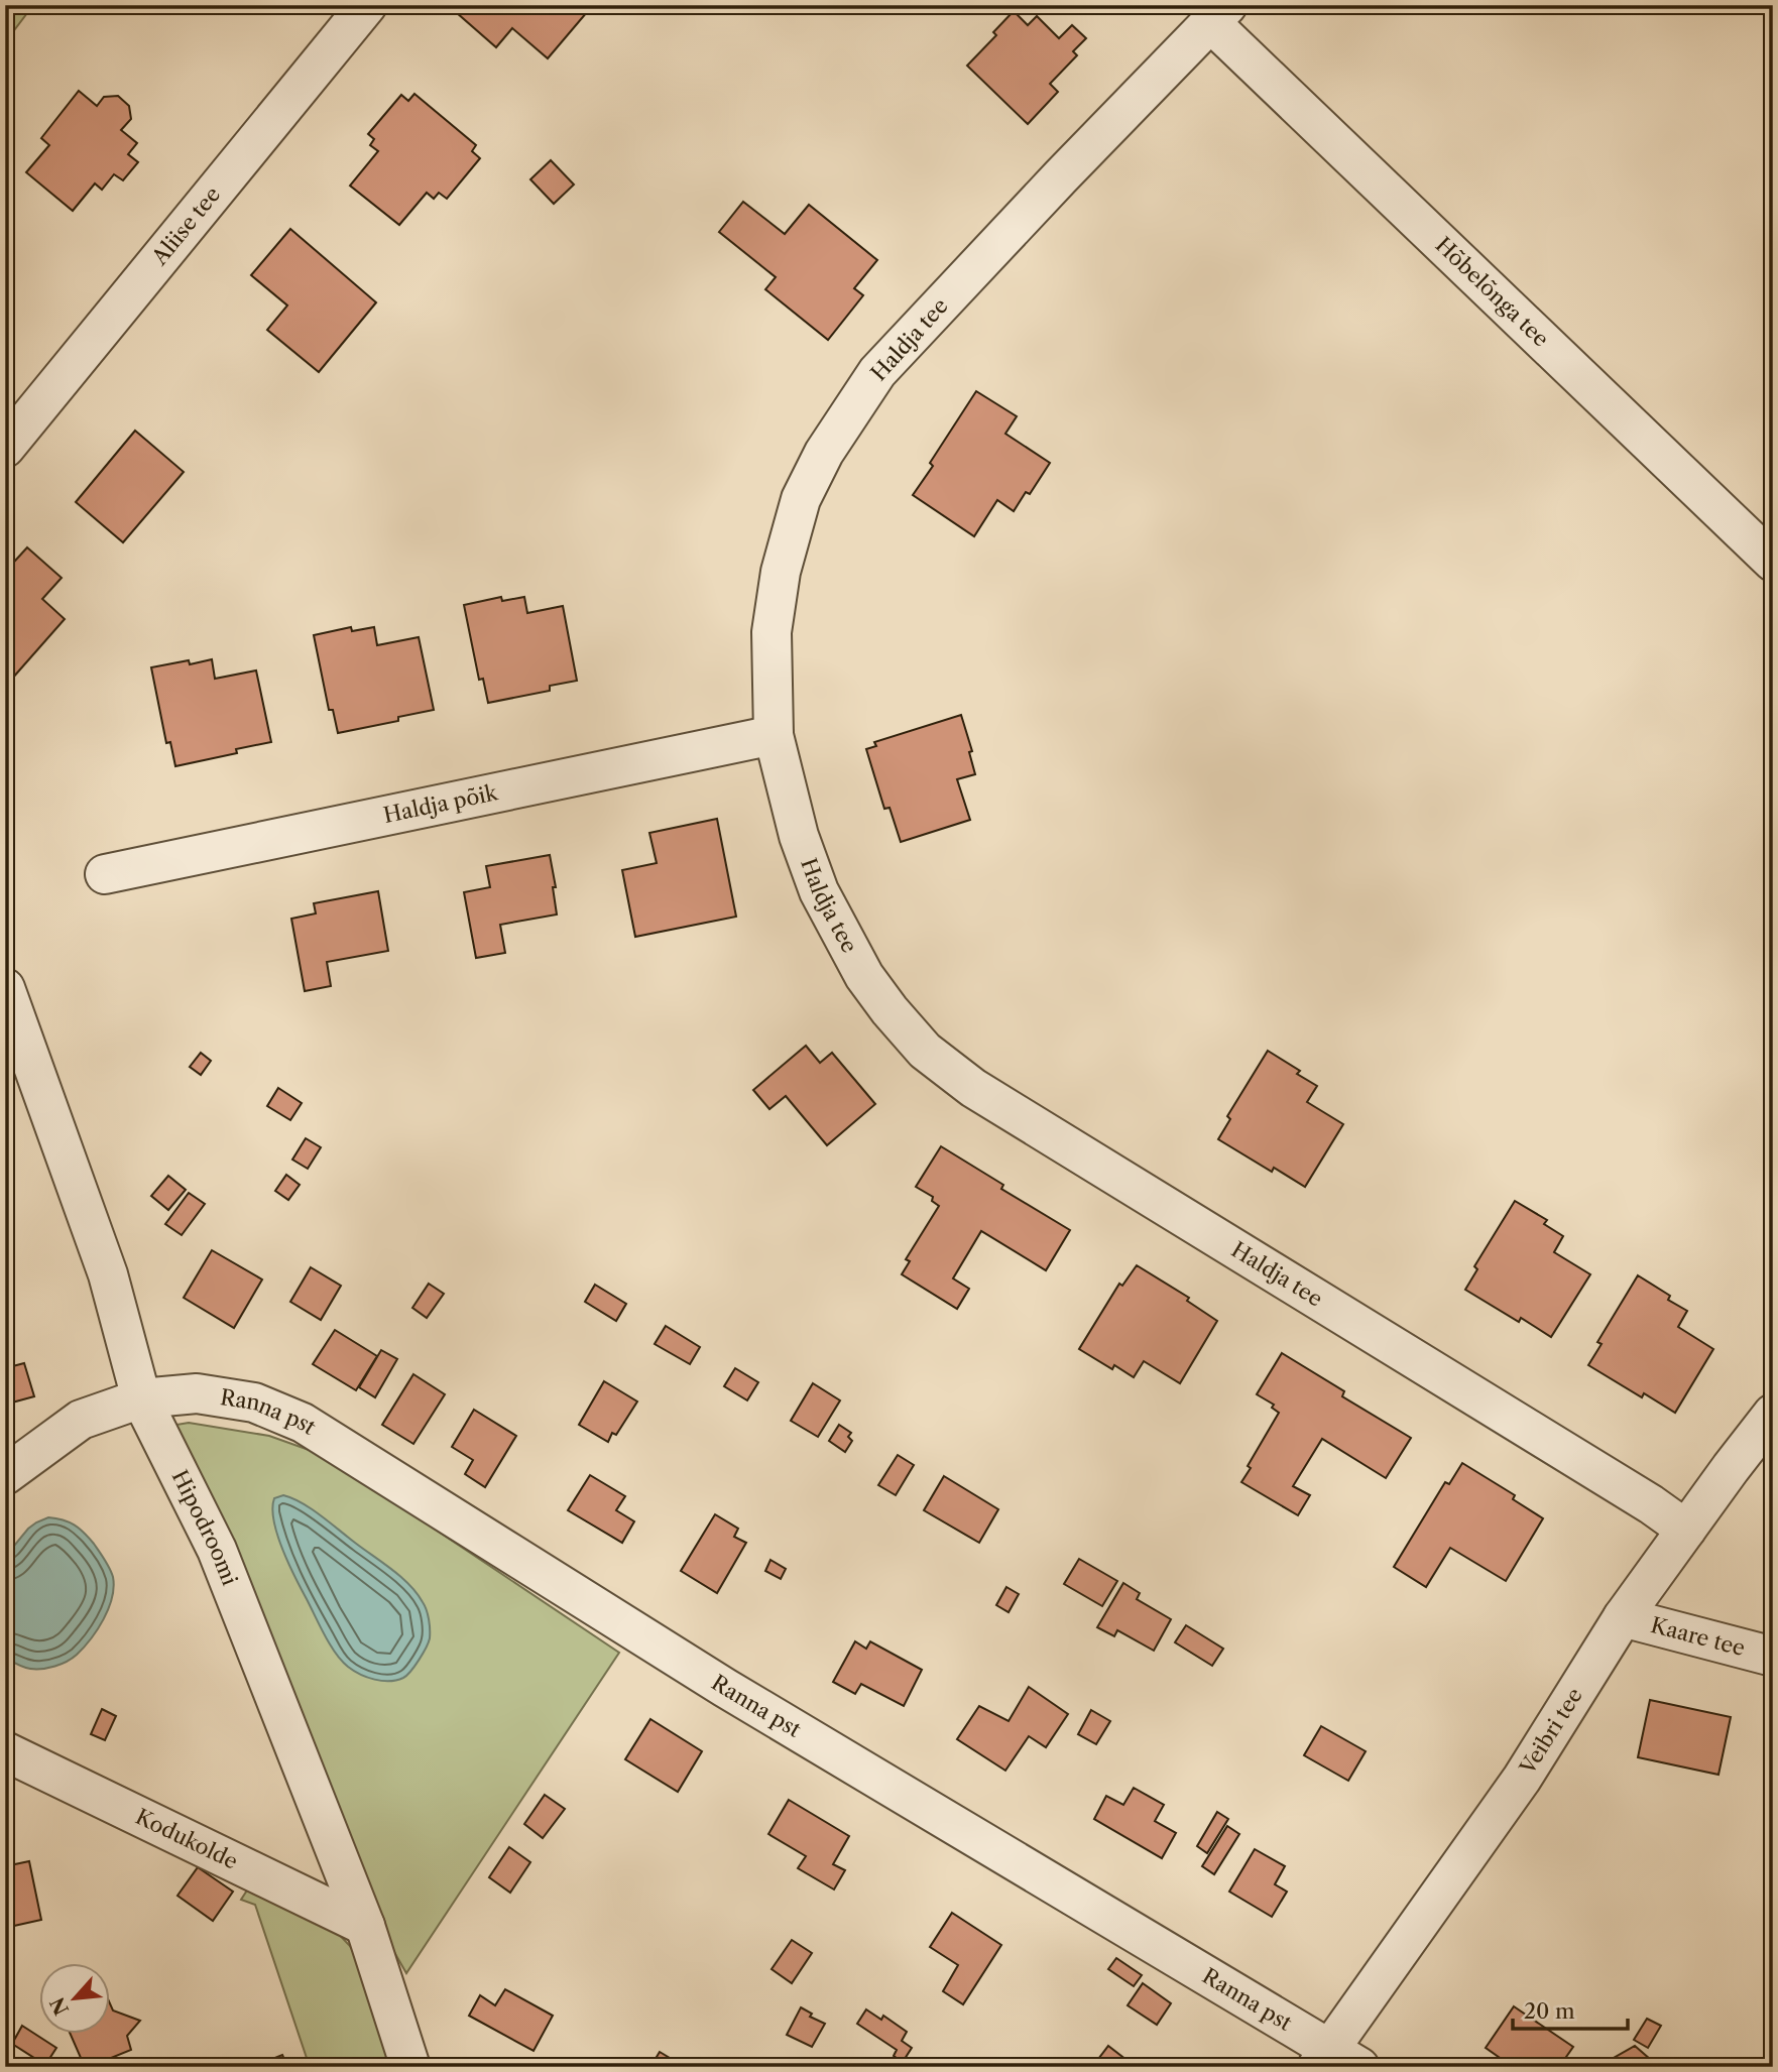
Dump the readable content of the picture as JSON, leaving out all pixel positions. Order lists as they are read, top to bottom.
{
  "streets": {
    "street": [
      "Aliise tee",
      "Hõbelõnga tee",
      "Haldja tee",
      "Haldja põik",
      "Ranna pst",
      "Hipodroomi",
      "Kaare tee",
      "Veibri tee",
      "Kodukolde"
    ]
  },
  "crossings": [
    ["Hõbelõnga tee", "Haldja tee"],
    ["Haldja tee", "Haldja põik"],
    ["Haldja tee", "Veibri tee"],
    ["Ranna pst", "Hipodroomi"],
    ["Ranna pst", "Veibri tee"],
    ["Hipodroomi", "Kodukolde"],
    ["Kaare tee", "Veibri tee"]
  ],
  "scale_bar": "20 m",
  "north": "bottom left"
}
